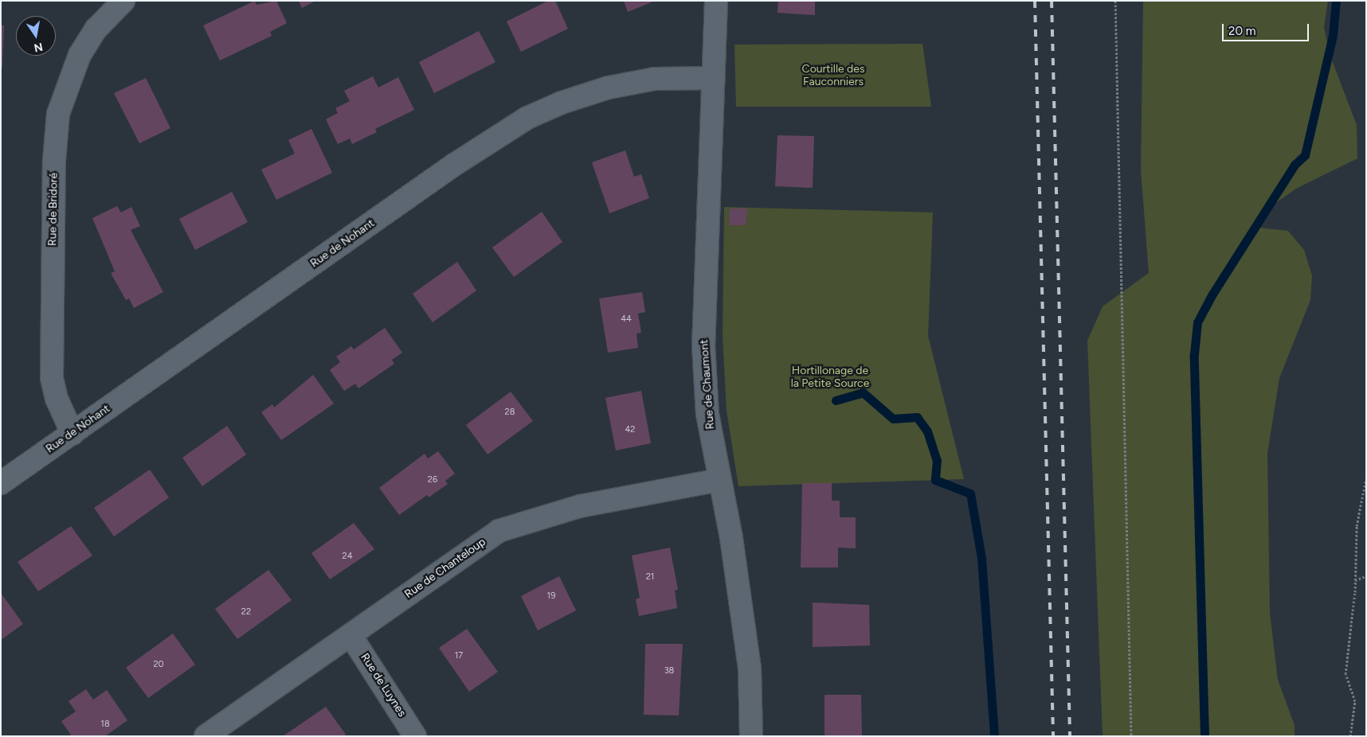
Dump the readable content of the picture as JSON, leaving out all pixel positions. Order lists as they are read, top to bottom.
{
  "streets": {
    "street": [
      "Rue de Bridoré",
      "Rue de Nohant",
      "Rue de Chaumont",
      "Rue de Chanteloup",
      "Rue de Luynes"
    ]
  },
  "crossings": [
    ["Rue de Bridoré", "Rue de Nohant"],
    ["Rue de Nohant", "Rue de Chaumont"],
    ["Rue de Chaumont", "Rue de Chanteloup"],
    ["Rue de Chanteloup", "Rue de Luynes"]
  ],
  "parks": ["Courtille des Fauconniers", "Hortillonage de la Petite Source"],
  "house_numbers": [
    "44",
    "28",
    "42",
    "26",
    "24",
    "21",
    "19",
    "22",
    "17",
    "20",
    "38",
    "18"
  ],
  "scale_bar": "20 m",
  "north": "bottom"
}
